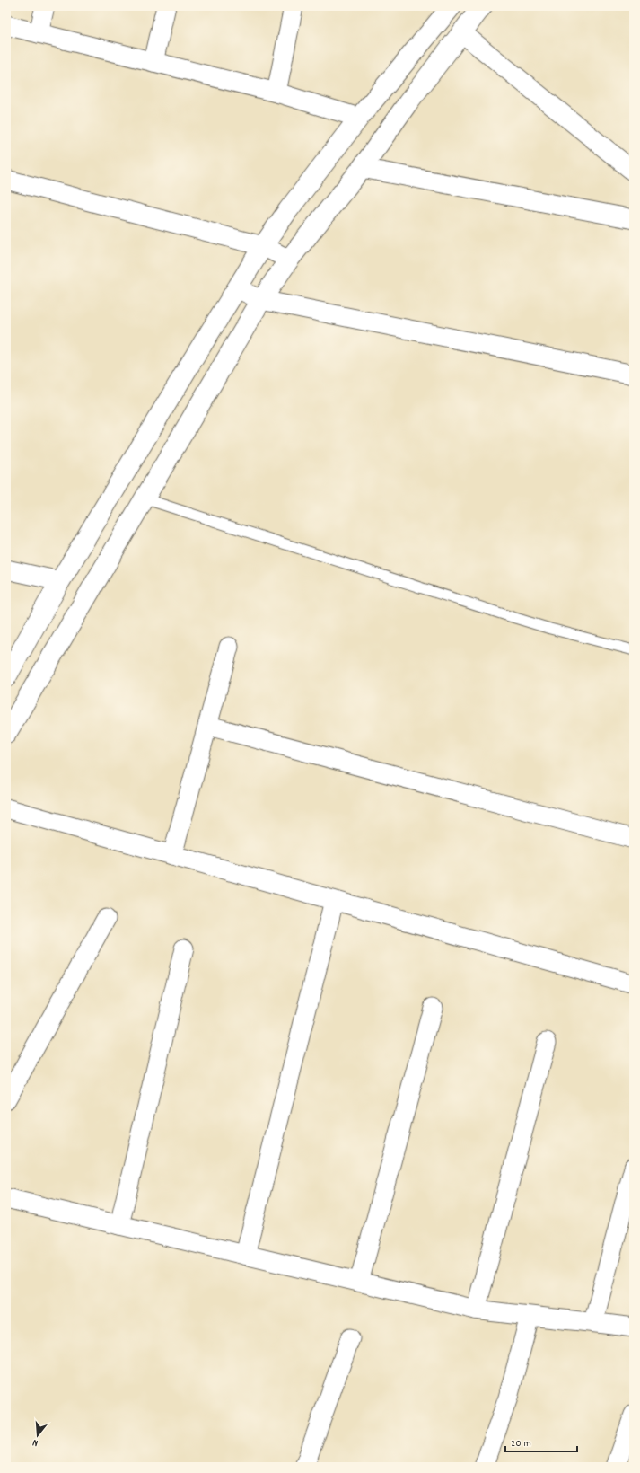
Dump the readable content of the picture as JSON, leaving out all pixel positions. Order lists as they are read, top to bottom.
{
  "scale_bar": "20 m",
  "north": "bottom"
}
